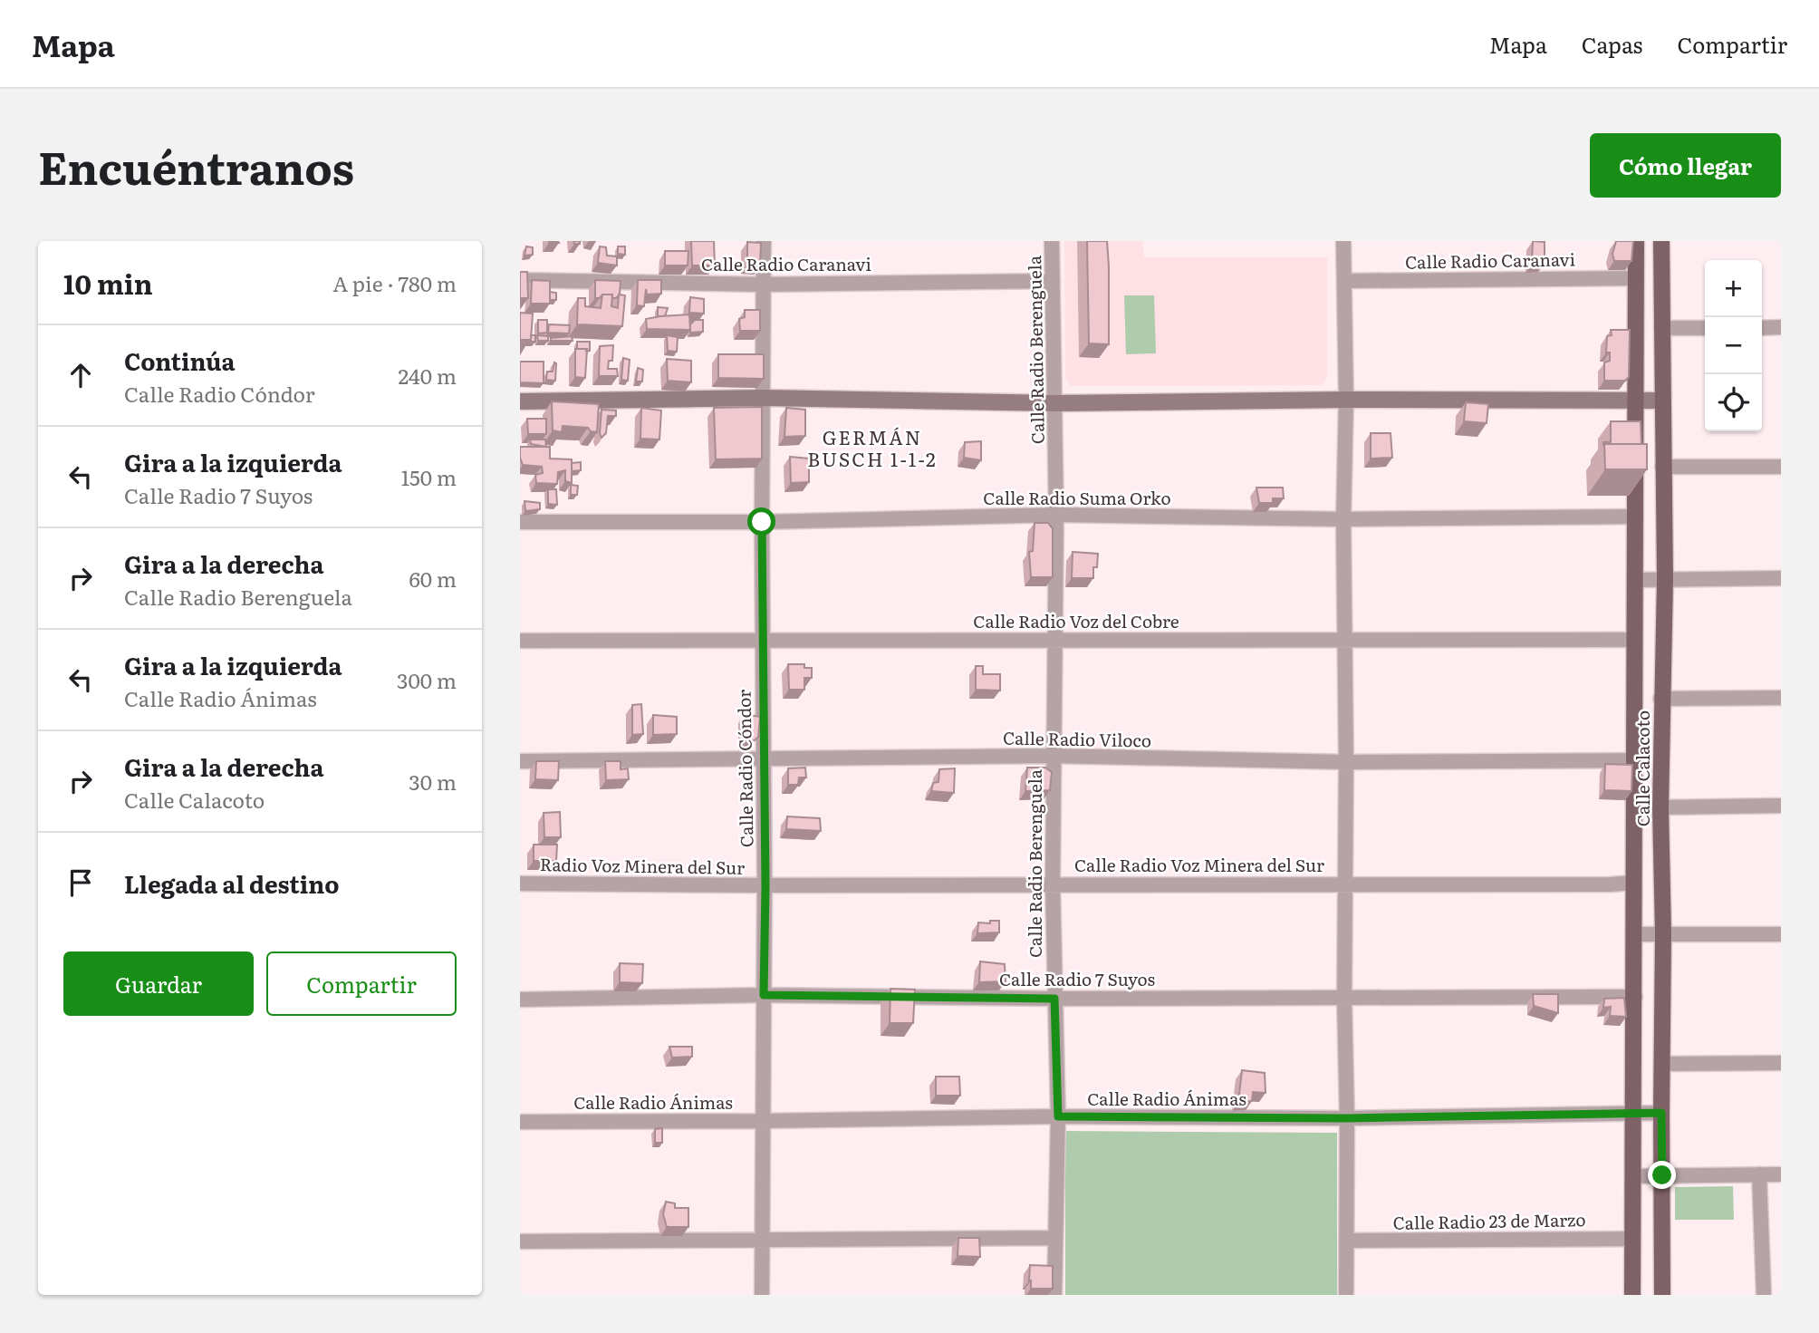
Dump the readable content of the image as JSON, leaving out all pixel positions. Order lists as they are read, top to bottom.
{
  "streets": {
    "main road": ["Calle Calacoto"],
    "street": [
      "Calle Radio Caranavi",
      "Calle Radio Berenguela",
      "Calle Radio Suma Orko",
      "Calle Radio Voz del Cobre",
      "Calle Radio Viloco",
      "Calle Radio Cóndor",
      "Calle Radio Voz Minera del Sur",
      "Radio Voz Minera del Sur",
      "Calle Radio 7 Suyos",
      "Calle Radio Ánimas",
      "Calle Radio 23 de Marzo"
    ]
  },
  "crossings": [
    ["Calle Radio Caranavi", "Calle Radio Berenguela"],
    ["Calle Radio Caranavi", "Calle Radio Cóndor"],
    ["Calle Radio Caranavi", "Calle Calacoto"],
    ["Calle Radio Berenguela", "Calle Radio Suma Orko"],
    ["Calle Radio Berenguela", "Calle Radio Voz del Cobre"],
    ["Calle Radio Berenguela", "Calle Radio Viloco"],
    ["Calle Radio Berenguela", "Calle Radio Voz Minera del Sur"],
    ["Calle Radio Berenguela", "Calle Radio 7 Suyos"],
    ["Calle Radio Berenguela", "Calle Radio Ánimas"],
    ["Calle Radio Suma Orko", "Calle Radio Cóndor"],
    ["Calle Radio Suma Orko", "Calle Calacoto"],
    ["Calle Radio Voz del Cobre", "Calle Radio Cóndor"],
    ["Calle Radio Voz del Cobre", "Calle Calacoto"],
    ["Calle Radio Viloco", "Calle Radio Cóndor"],
    ["Calle Radio Viloco", "Calle Calacoto"],
    ["Calle Radio Cóndor", "Calle Radio Voz Minera del Sur"],
    ["Calle Radio Cóndor", "Radio Voz Minera del Sur"],
    ["Calle Radio Cóndor", "Calle Radio 7 Suyos"],
    ["Calle Radio Cóndor", "Calle Radio Ánimas"],
    ["Calle Calacoto", "Calle Radio Voz Minera del Sur"],
    ["Calle Calacoto", "Calle Radio 7 Suyos"],
    ["Calle Calacoto", "Calle Radio Ánimas"],
    ["Calle Calacoto", "Calle Radio 23 de Marzo"],
    ["Calle Radio Voz Minera del Sur", "Radio Voz Minera del Sur"]
  ],
  "districts": ["GERMÁN BUSCH 1-1-2"],
  "page": {
    "header": "Mapa",
    "nav": ["Mapa", "Capas", "Compartir"],
    "title": "Encuéntranos",
    "buttons": [
      "Cómo llegar",
      ["Guardar", "Compartir"]
    ],
    "heading": ["10 min", "A pie · 780 m"],
    "map_buttons": ["+", "−"],
    "list": [
      ["Continúa", "Calle Radio Cóndor", "240 m"],
      ["Gira a la izquierda", "Calle Radio 7 Suyos", "150 m"],
      ["Gira a la derecha", "Calle Radio Berenguela", "60 m"],
      ["Gira a la izquierda", "Calle Radio Ánimas", "300 m"],
      ["Gira a la derecha", "Calle Calacoto", "30 m"],
      "Llegada al destino"
    ]
  }
}
